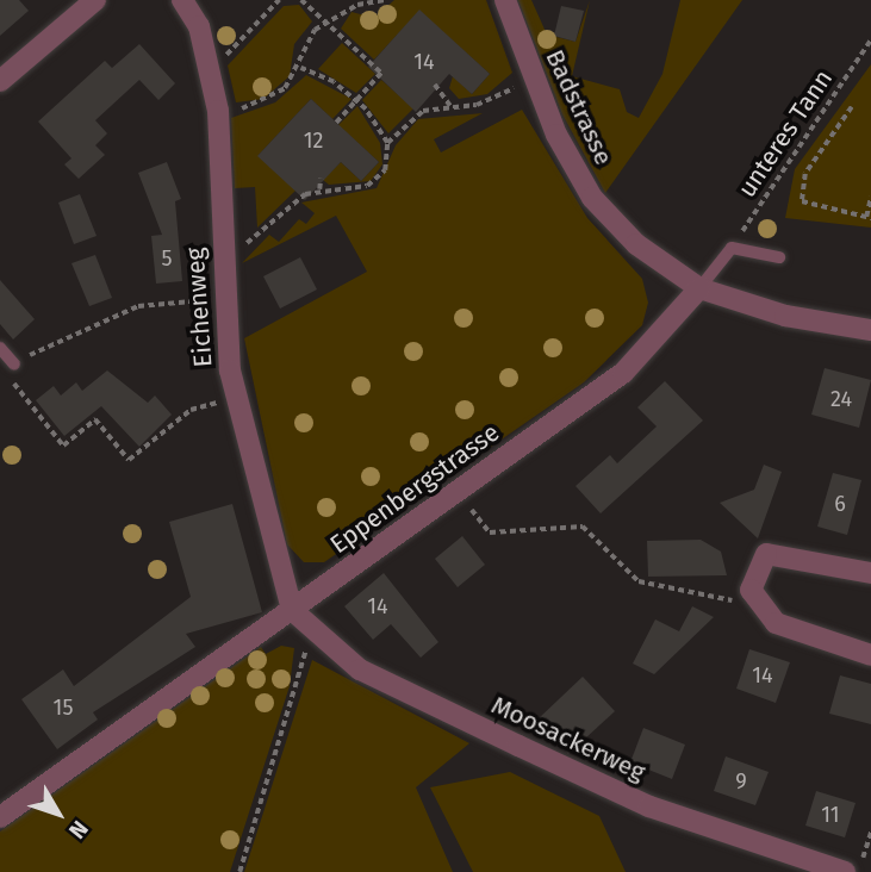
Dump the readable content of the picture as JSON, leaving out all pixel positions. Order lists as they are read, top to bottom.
{
  "streets": {
    "street": [
      "Badstrasse",
      "Eichenweg",
      "Eppenbergstrasse",
      "Moosackerweg"
    ],
    "path": ["unteres Tann"]
  },
  "crossings": [
    ["Badstrasse", "Eppenbergstrasse"],
    ["Eichenweg", "Eppenbergstrasse"],
    ["Eichenweg", "Moosackerweg"],
    ["Eppenbergstrasse", "Moosackerweg"]
  ],
  "house_numbers": [
    "14",
    "12",
    "5",
    "24",
    "6",
    "14",
    "14",
    "15",
    "9",
    "11"
  ],
  "north": "bottom right"
}
